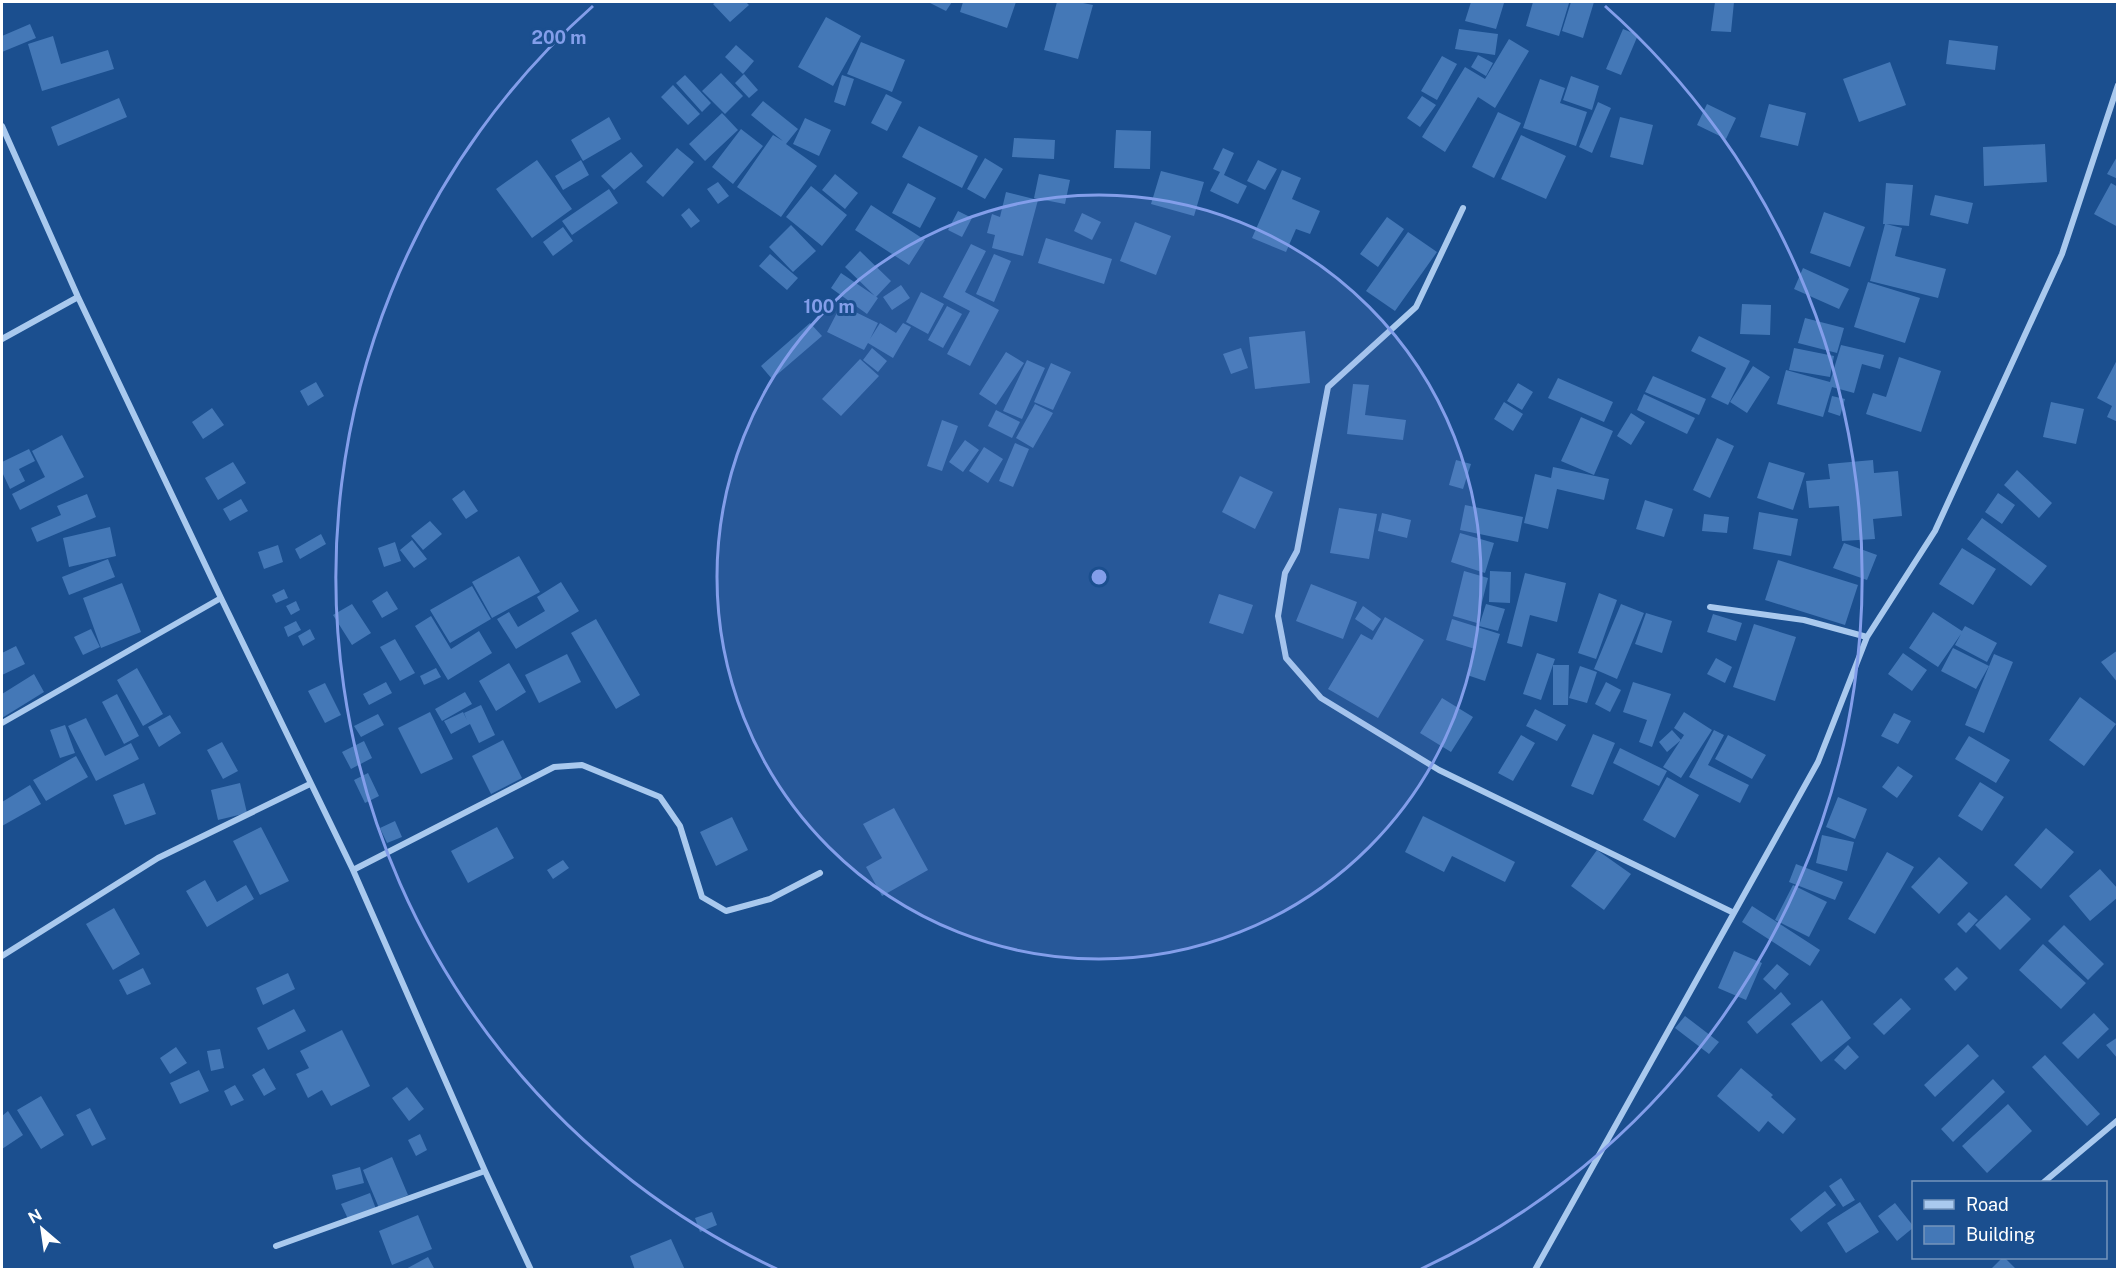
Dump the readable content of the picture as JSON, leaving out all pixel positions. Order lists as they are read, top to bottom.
{
  "legend": ["Road", "Building"],
  "north": "top left",
  "rings": ["200 m", "100 m"]
}
